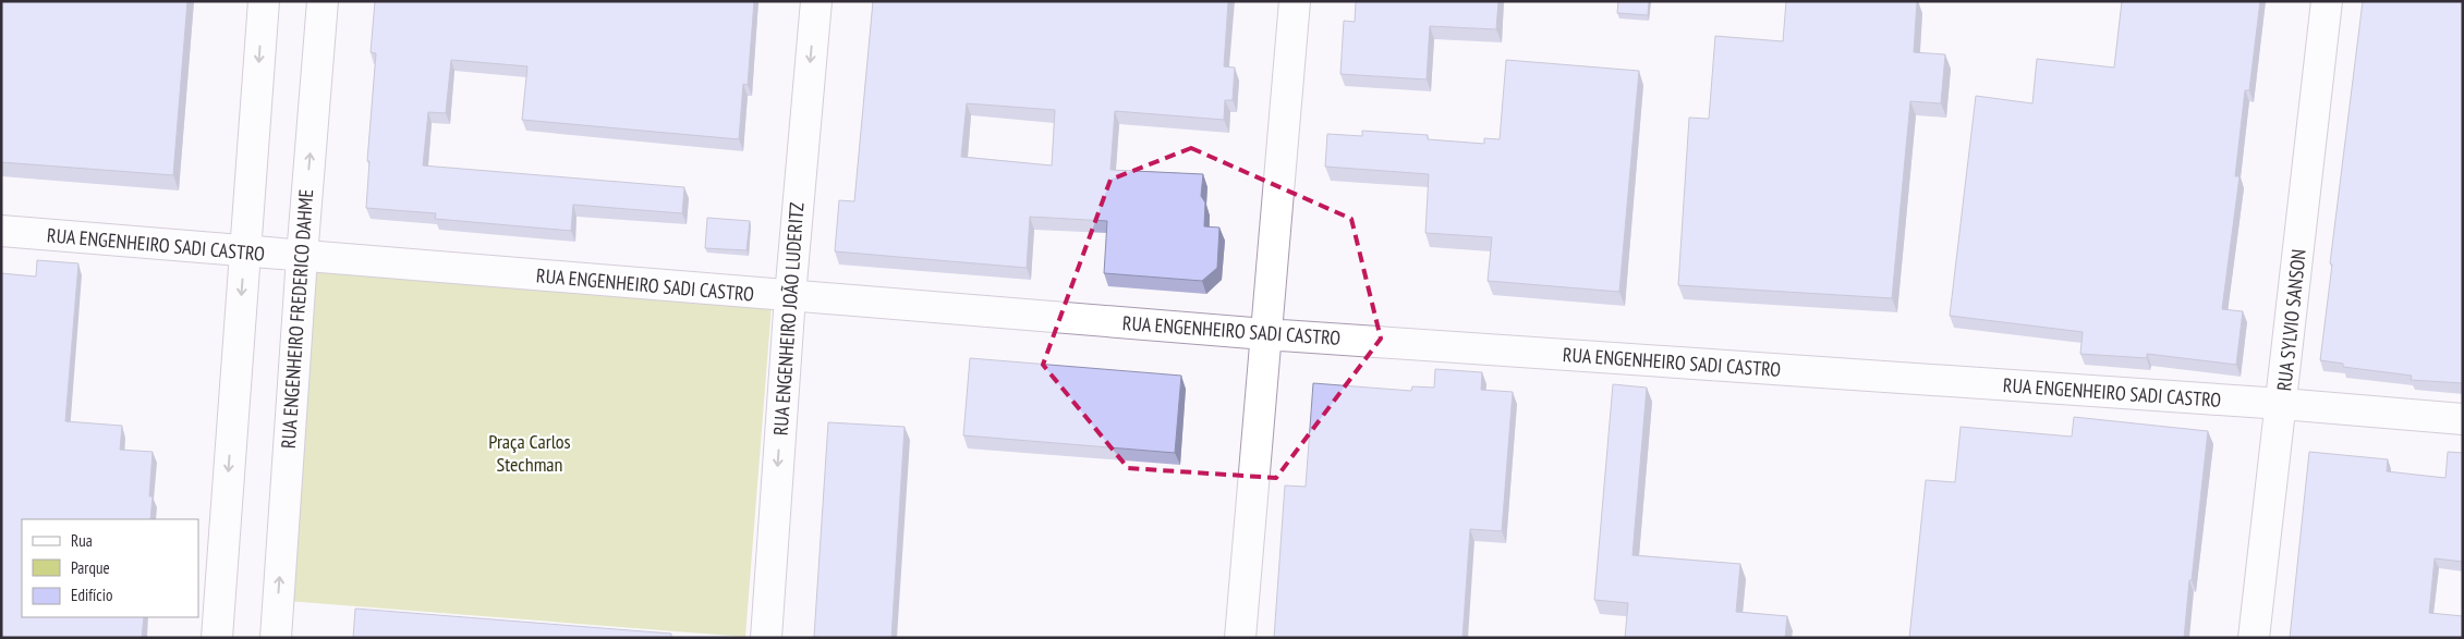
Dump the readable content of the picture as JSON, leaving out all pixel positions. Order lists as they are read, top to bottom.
{
  "streets": {
    "street": [
      "RUA ENGENHEIRO SADI CASTRO",
      "RUA ENGENHEIRO FREDERICO DAHME",
      "RUA ENGENHEIRO JOÃO LUDERITZ",
      "RUA SYLVIO SANSON"
    ]
  },
  "crossings": [
    ["RUA ENGENHEIRO SADI CASTRO", "RUA ENGENHEIRO FREDERICO DAHME"],
    ["RUA ENGENHEIRO SADI CASTRO", "RUA ENGENHEIRO JOÃO LUDERITZ"],
    ["RUA ENGENHEIRO SADI CASTRO", "RUA SYLVIO SANSON"]
  ],
  "one_way": ["RUA ENGENHEIRO JOÃO LUDERITZ"],
  "parks": ["Praça Carlos Stechman"],
  "legend": ["Rua", "Parque", "Edifício"]
}
